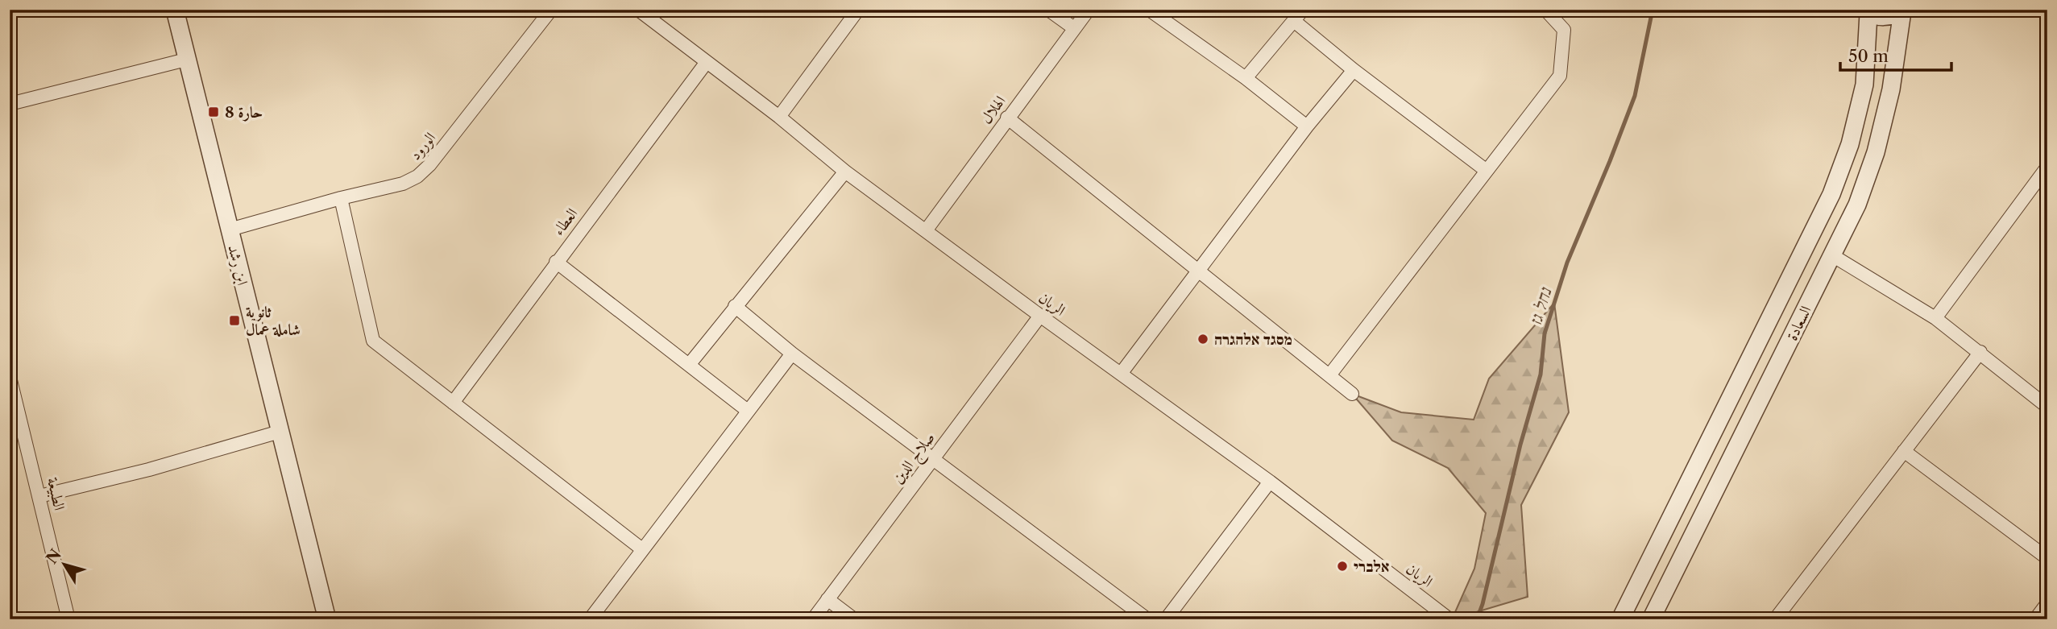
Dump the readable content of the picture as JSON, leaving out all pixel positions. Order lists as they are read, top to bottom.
{
  "streets": {
    "street": [
      "الهلال",
      "الورود",
      "العطاء",
      "ابن رشد",
      "الريان",
      "السعادة",
      "صلاح الدين",
      "الطبيعة"
    ]
  },
  "crossings": [
    ["الهلال", "الريان"],
    ["الورود", "ابن رشد"],
    ["العطاء", "الريان"],
    ["الريان", "صلاح الدين"]
  ],
  "water": ["נחל גז"],
  "places": {
    "transit": ["حارة 8", "ثانوية شاملة عمال"],
    "other": ["מסגד אלהגרה", "אלברי"]
  },
  "scale_bar": "50 m",
  "north": "top left"
}
